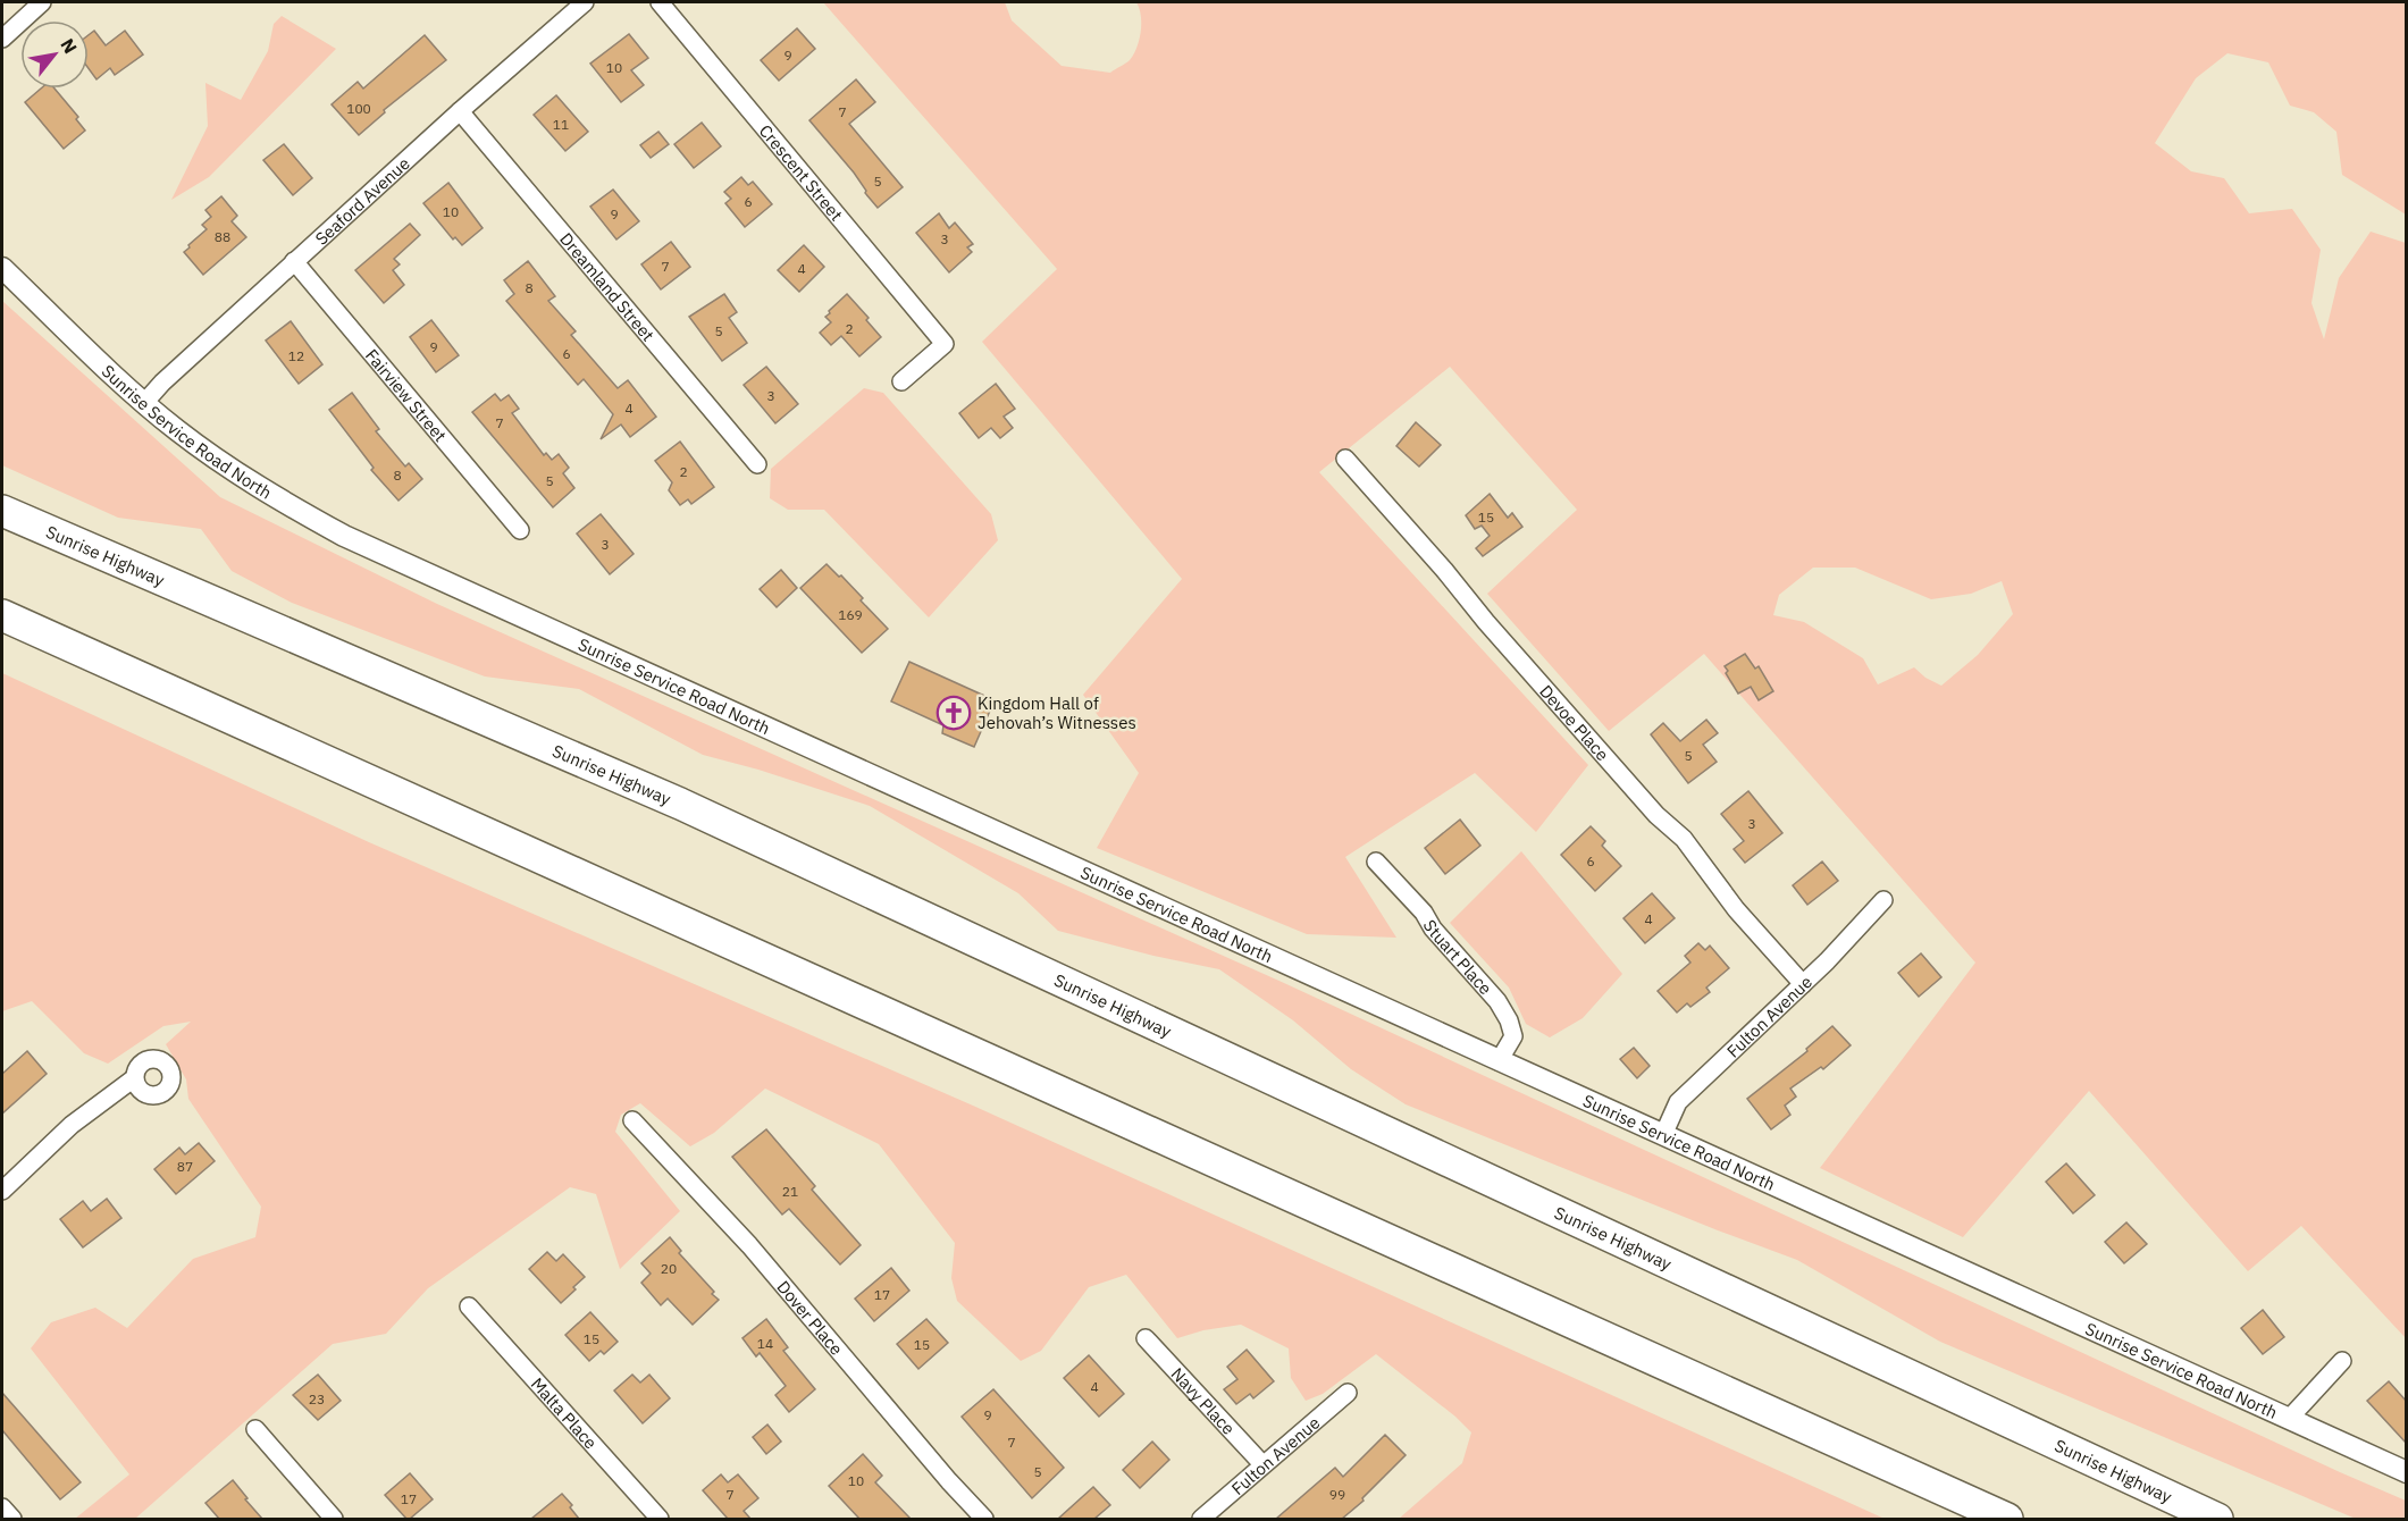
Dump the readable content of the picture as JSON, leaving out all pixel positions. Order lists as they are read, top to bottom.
{
  "streets": {
    "highway": ["Sunrise Highway"],
    "street": [
      "Crescent Street",
      "Seaford Avenue",
      "Dreamland Street",
      "Fairview Street",
      "Sunrise Service Road North",
      "Devoe Place",
      "Stuart Place",
      "Fulton Avenue",
      "Dover Place",
      "Navy Place",
      "Malta Place"
    ]
  },
  "crossings": [
    ["Seaford Avenue", "Dreamland Street"],
    ["Seaford Avenue", "Fairview Street"],
    ["Seaford Avenue", "Sunrise Service Road North"],
    ["Sunrise Service Road North", "Stuart Place"],
    ["Sunrise Service Road North", "Fulton Avenue"],
    ["Devoe Place", "Fulton Avenue"],
    ["Fulton Avenue", "Navy Place"]
  ],
  "places": {
    "church": ["Kingdom Hall of Jehovah’s Witnesses"]
  },
  "house_numbers": [
    "9",
    "10",
    "100",
    "7",
    "11",
    "5",
    "6",
    "10",
    "9",
    "88",
    "3",
    "7",
    "4",
    "8",
    "2",
    "5",
    "9",
    "6",
    "12",
    "3",
    "4",
    "7",
    "2",
    "8",
    "5",
    "15",
    "3",
    "169",
    "5",
    "3",
    "6",
    "4",
    "87",
    "21",
    "20",
    "17",
    "15",
    "14",
    "15",
    "4",
    "23",
    "9",
    "7",
    "5",
    "10",
    "7",
    "99",
    "17"
  ],
  "north": "top right"
}
